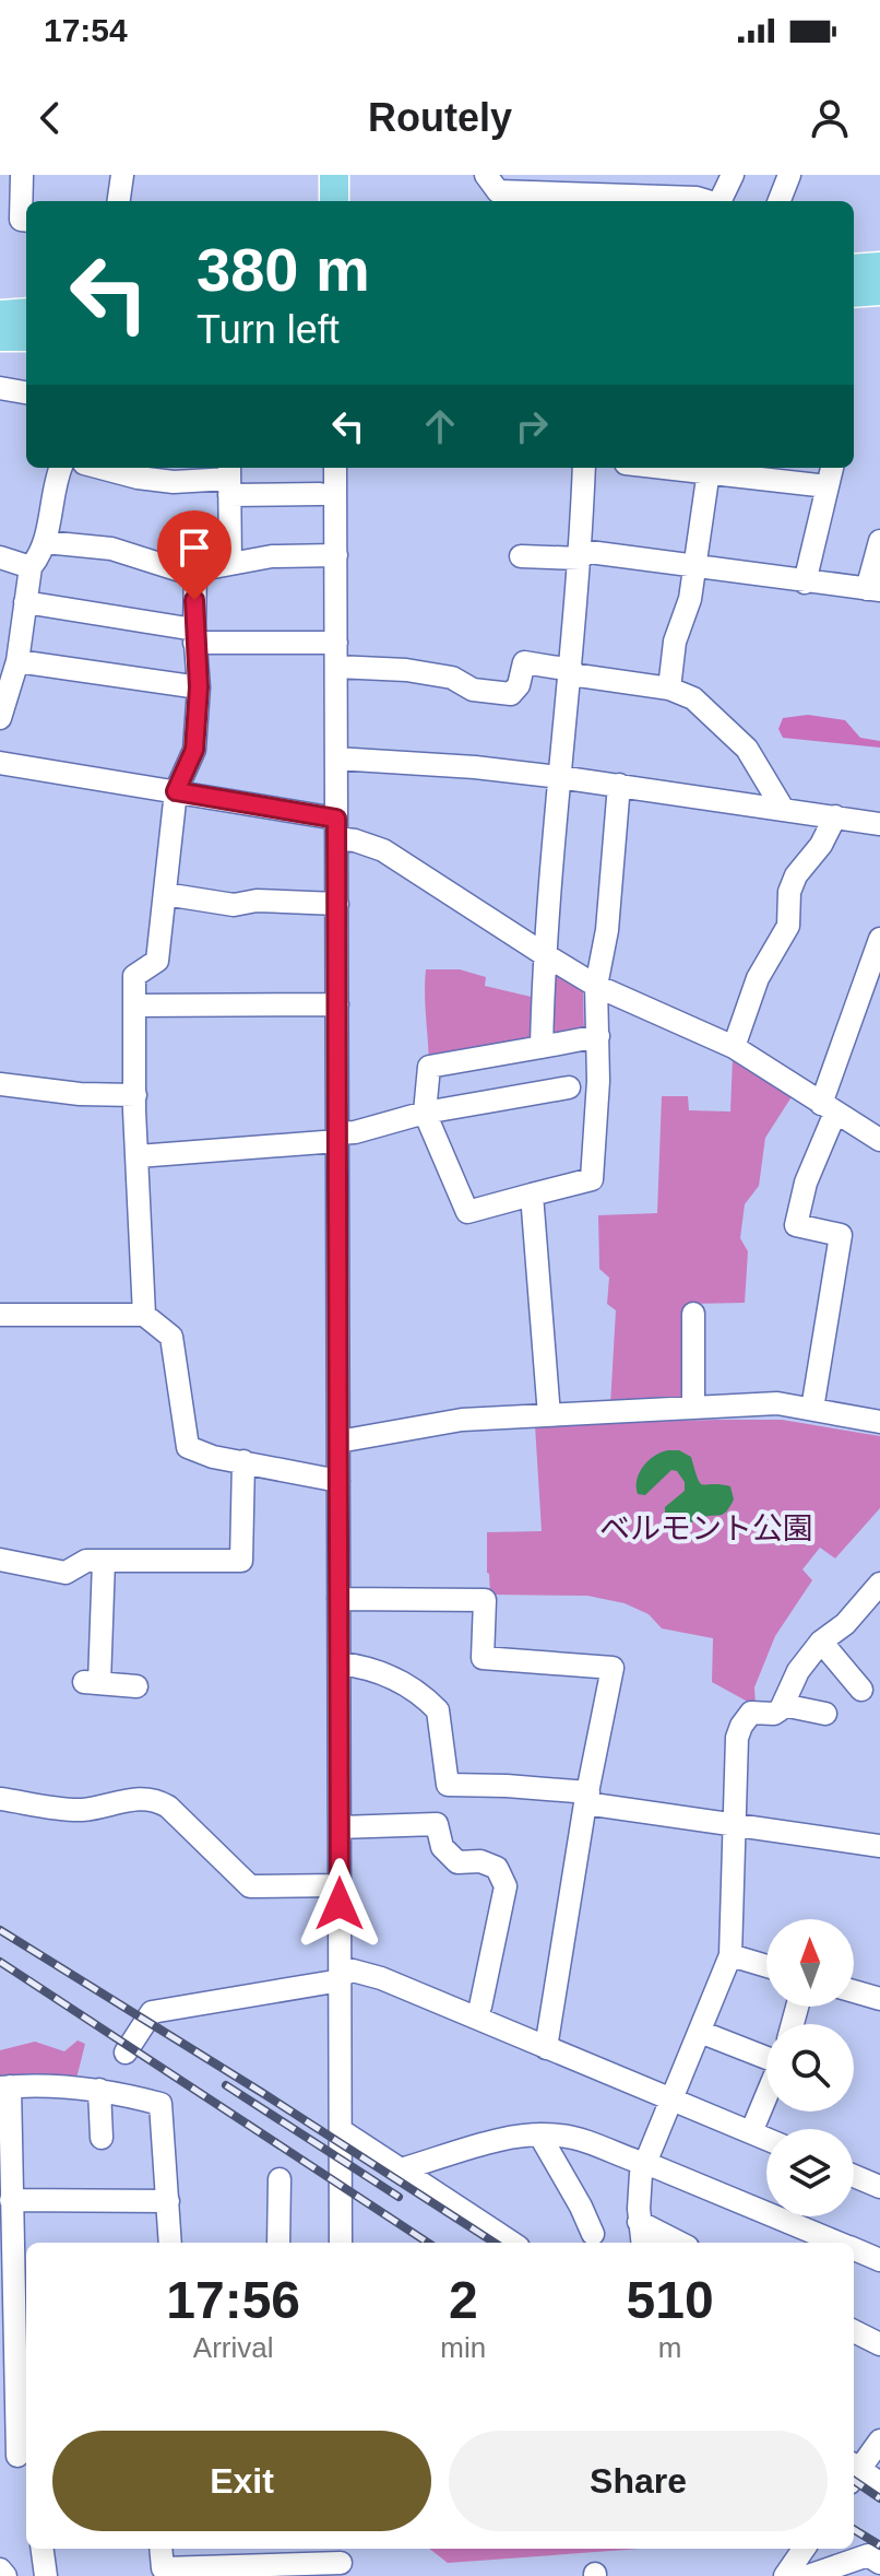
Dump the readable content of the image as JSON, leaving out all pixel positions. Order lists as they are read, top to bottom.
{
  "parks": ["ベルモント公園"],
  "north": "top",
  "page": {
    "status": "17:54",
    "header": "Routely",
    "turn": ["380 m", "Turn left"],
    "eta": [
      "17:56",
      "Arrival",
      "2",
      "min",
      "510",
      "m"
    ],
    "buttons": ["Exit", "Share"]
  }
}
